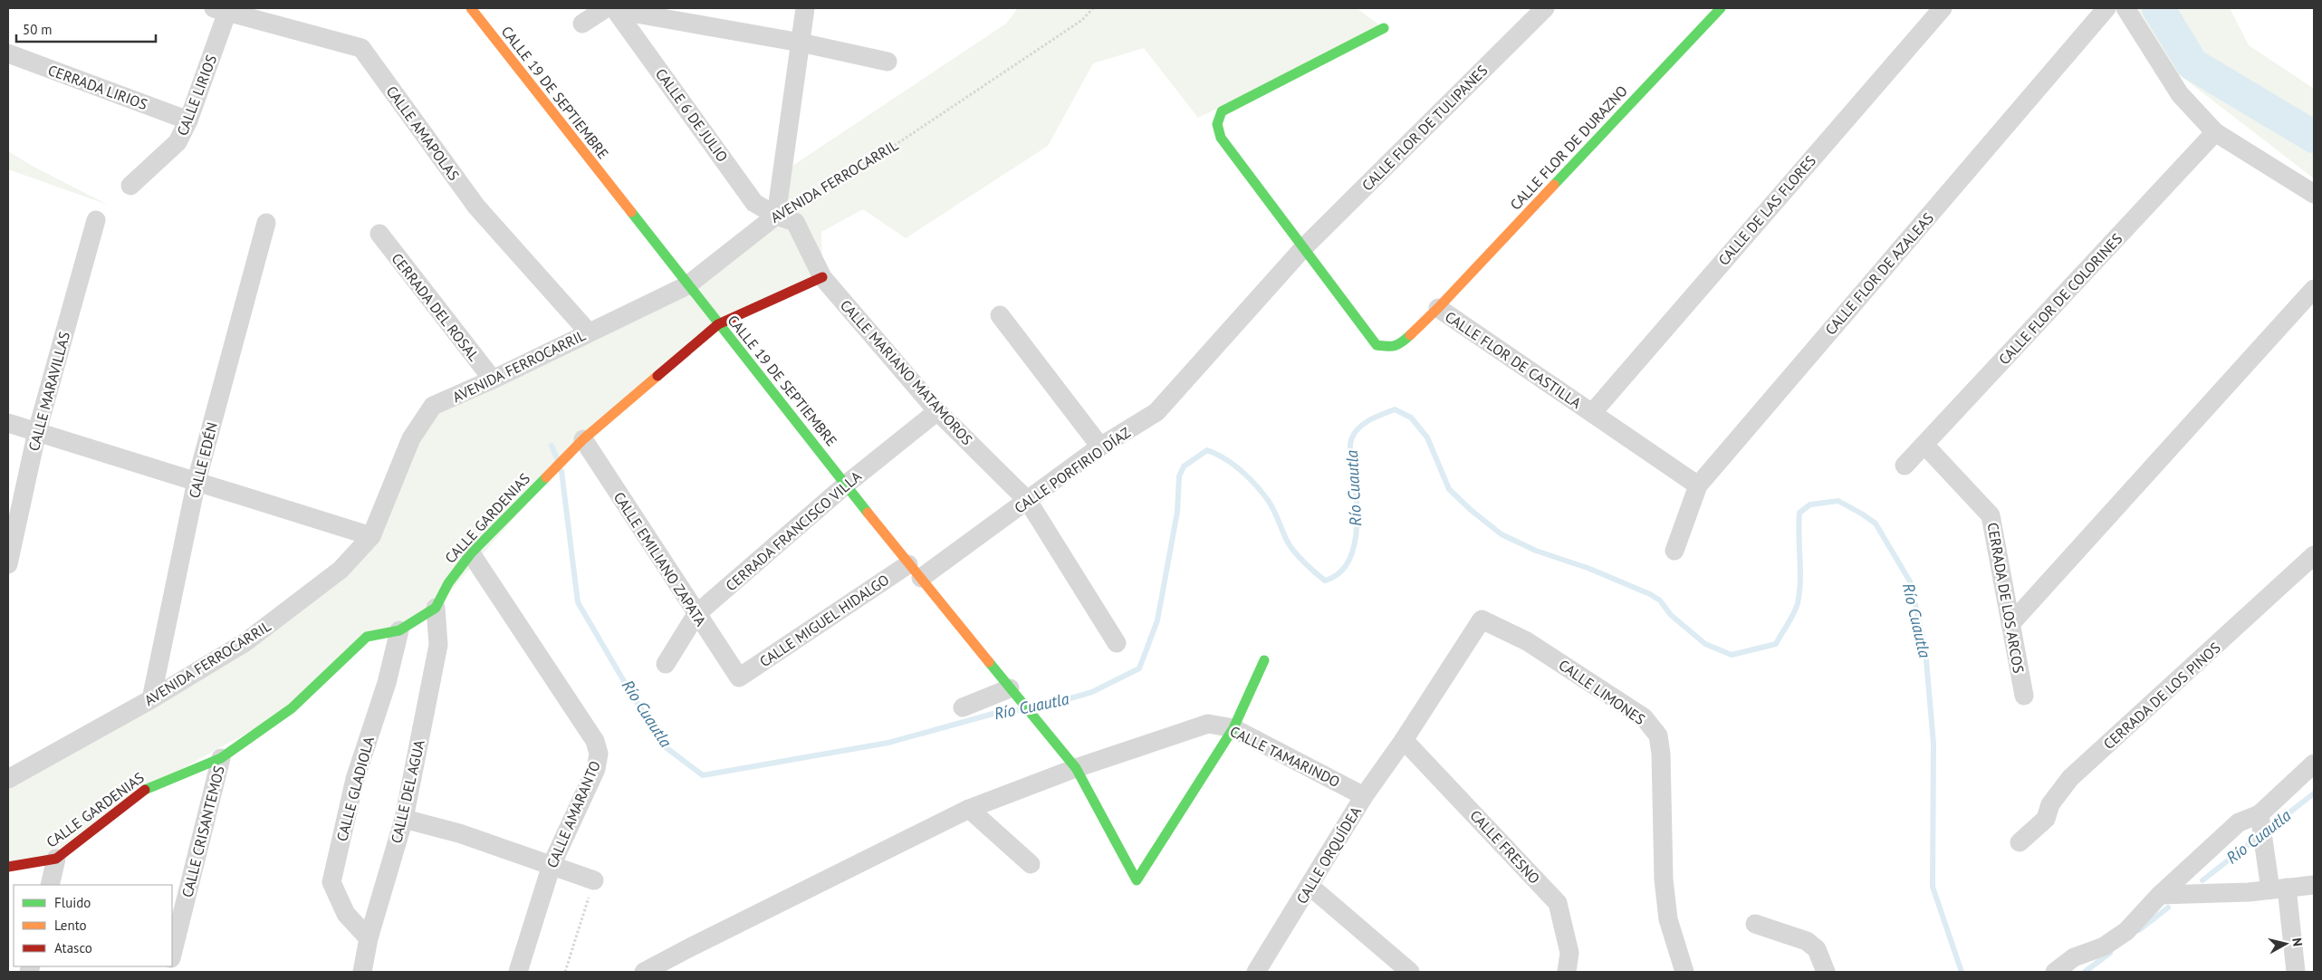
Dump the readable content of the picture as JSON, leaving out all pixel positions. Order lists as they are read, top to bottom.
{
  "streets": {
    "street": [
      "CERRADA LIRIOS",
      "CALLE 19 DE SEPTIEMBRE",
      "CALLE LIRIOS",
      "CALLE 6 DE JULIO",
      "CALLE FLOR DE TULIPANES",
      "CALLE AMAPOLAS",
      "CALLE FLOR DE DURAZNO",
      "AVENIDA FERROCARRIL",
      "CALLE DE LAS FLORES",
      "CALLE FLOR DE AZALEAS",
      "CALLE FLOR DE COLORINES",
      "CERRADA DEL ROSAL",
      "CALLE FLOR DE CASTILLA",
      "CALLE MARIANO MATAMOROS",
      "CALLE MARAVILLAS",
      "CALLE EDÉN",
      "CALLE PORFIRIO DÍAZ",
      "CALLE GARDENIAS",
      "CERRADA FRANCISCO VILLA",
      "CALLE EMILIANO ZAPATA",
      "CERRADA DE LOS ARCOS",
      "CALLE MIGUEL HIDALGO",
      "CALLE LIMONES",
      "CERRADA DE LOS PINOS",
      "CALLE TAMARINDO",
      "CALLE GLADIOLA",
      "CALLE DEL AGUA",
      "CALLE AMARANTO",
      "CALLE CRISANTEMOS",
      "CALLE FRESNO",
      "CALLE ORQUÍDEA"
    ]
  },
  "crossings": [
    ["CERRADA LIRIOS", "CALLE LIRIOS"],
    ["CALLE 19 DE SEPTIEMBRE", "AVENIDA FERROCARRIL"],
    ["CALLE 19 DE SEPTIEMBRE", "CALLE PORFIRIO DÍAZ"],
    ["CALLE 19 DE SEPTIEMBRE", "CALLE GARDENIAS"],
    ["CALLE 19 DE SEPTIEMBRE", "CERRADA FRANCISCO VILLA"],
    ["CALLE 19 DE SEPTIEMBRE", "CALLE MIGUEL HIDALGO"],
    ["CALLE 19 DE SEPTIEMBRE", "CALLE TAMARINDO"],
    ["CALLE LIRIOS", "CALLE AMAPOLAS"],
    ["CALLE 6 DE JULIO", "AVENIDA FERROCARRIL"],
    ["CALLE 6 DE JULIO", "CALLE MARIANO MATAMOROS"],
    ["CALLE FLOR DE TULIPANES", "CALLE FLOR DE CASTILLA"],
    ["CALLE FLOR DE TULIPANES", "CALLE PORFIRIO DÍAZ"],
    ["CALLE AMAPOLAS", "AVENIDA FERROCARRIL"],
    ["CALLE FLOR DE DURAZNO", "CALLE FLOR DE CASTILLA"],
    ["AVENIDA FERROCARRIL", "CERRADA DEL ROSAL"],
    ["AVENIDA FERROCARRIL", "CALLE MARIANO MATAMOROS"],
    ["AVENIDA FERROCARRIL", "CALLE EDÉN"],
    ["CALLE DE LAS FLORES", "CALLE FLOR DE CASTILLA"],
    ["CALLE FLOR DE AZALEAS", "CALLE FLOR DE CASTILLA"],
    ["CALLE FLOR DE COLORINES", "CERRADA DE LOS ARCOS"],
    ["CALLE FLOR DE CASTILLA", "CALLE PORFIRIO DÍAZ"],
    ["CALLE MARIANO MATAMOROS", "CALLE PORFIRIO DÍAZ"],
    ["CALLE MARIANO MATAMOROS", "CERRADA FRANCISCO VILLA"],
    ["CALLE PORFIRIO DÍAZ", "CALLE MIGUEL HIDALGO"],
    ["CALLE GARDENIAS", "CALLE EMILIANO ZAPATA"],
    ["CALLE GARDENIAS", "CALLE GLADIOLA"],
    ["CALLE GARDENIAS", "CALLE DEL AGUA"],
    ["CALLE GARDENIAS", "CALLE AMARANTO"],
    ["CALLE GARDENIAS", "CALLE CRISANTEMOS"],
    ["CERRADA FRANCISCO VILLA", "CALLE EMILIANO ZAPATA"],
    ["CALLE EMILIANO ZAPATA", "CALLE MIGUEL HIDALGO"],
    ["CALLE LIMONES", "CALLE FRESNO"],
    ["CALLE LIMONES", "CALLE ORQUÍDEA"],
    ["CALLE TAMARINDO", "CALLE ORQUÍDEA"],
    ["CALLE GLADIOLA", "CALLE DEL AGUA"],
    ["CALLE FRESNO", "CALLE ORQUÍDEA"]
  ],
  "water": ["Río Cuautla"],
  "legend": ["Fluido", "Lento", "Atasco"],
  "scale_bar": "50 m",
  "north": "right"
}
